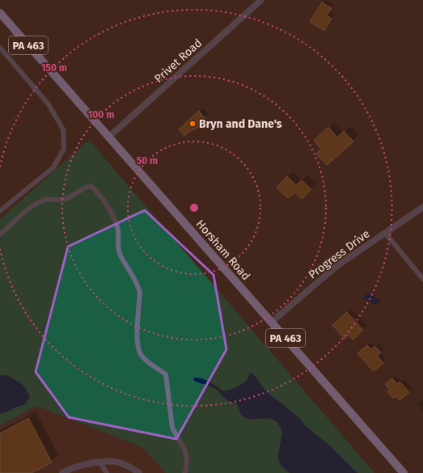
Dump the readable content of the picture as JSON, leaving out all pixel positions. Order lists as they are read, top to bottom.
{
  "streets": {
    "main road": ["PA 463", "Horsham Road"],
    "street": ["Privet Road", "Progress Drive"]
  },
  "crossings": [
    ["Privet Road", "Horsham Road"],
    ["Horsham Road", "Progress Drive"]
  ],
  "places": ["Bryn and Dane's"],
  "rings": ["150 m", "100 m", "50 m"]
}
